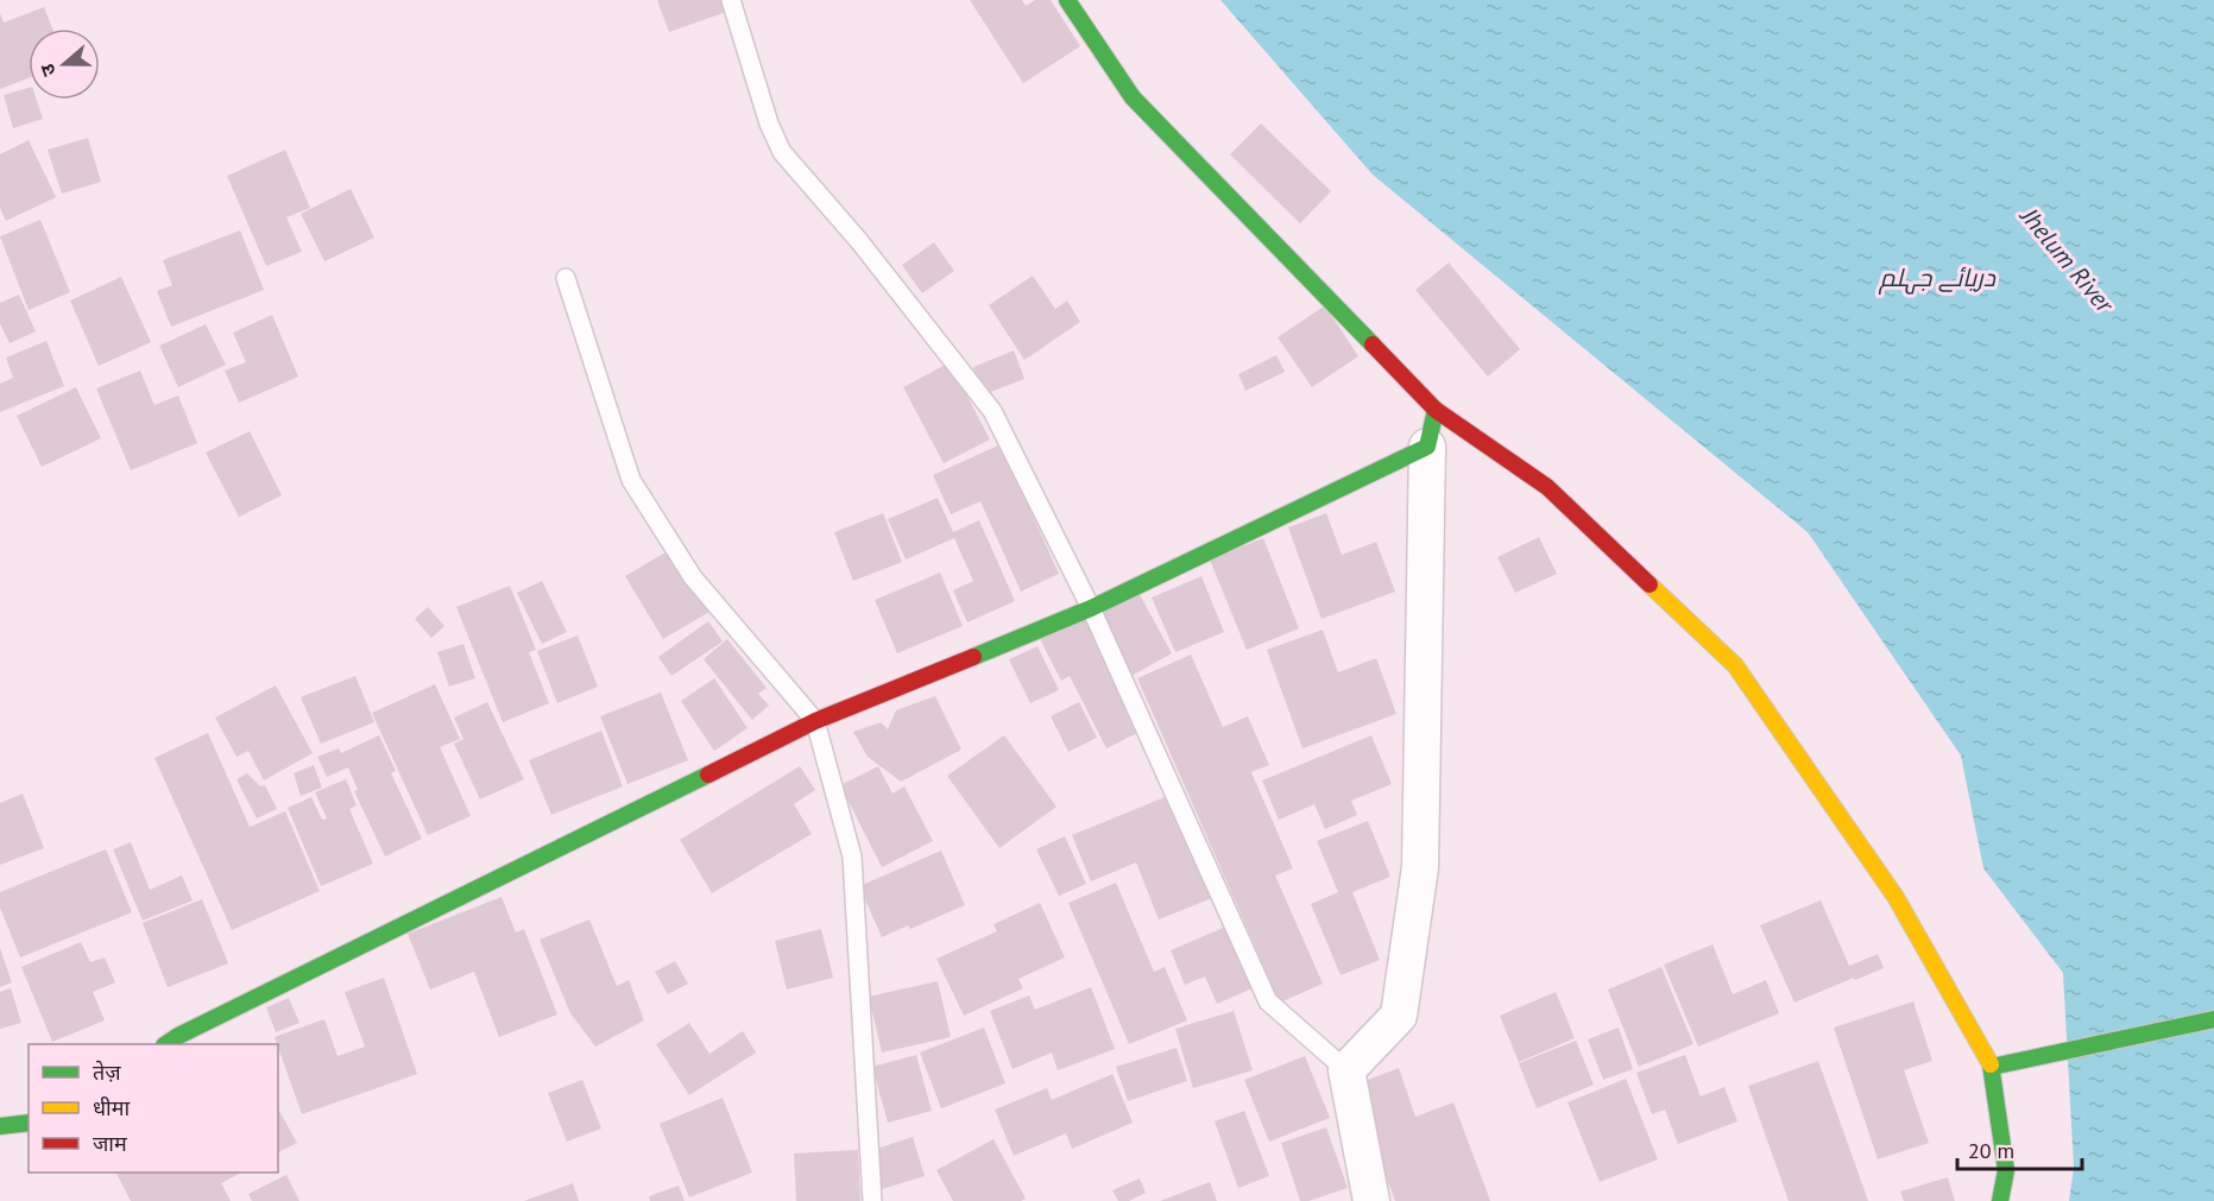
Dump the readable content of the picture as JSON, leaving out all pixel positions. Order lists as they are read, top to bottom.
{
  "water": ["Jhelum River", "دریائے جہلم"],
  "legend": ["तेज़", "धीमा", "जाम"],
  "scale_bar": "20 m",
  "north": "left"
}
